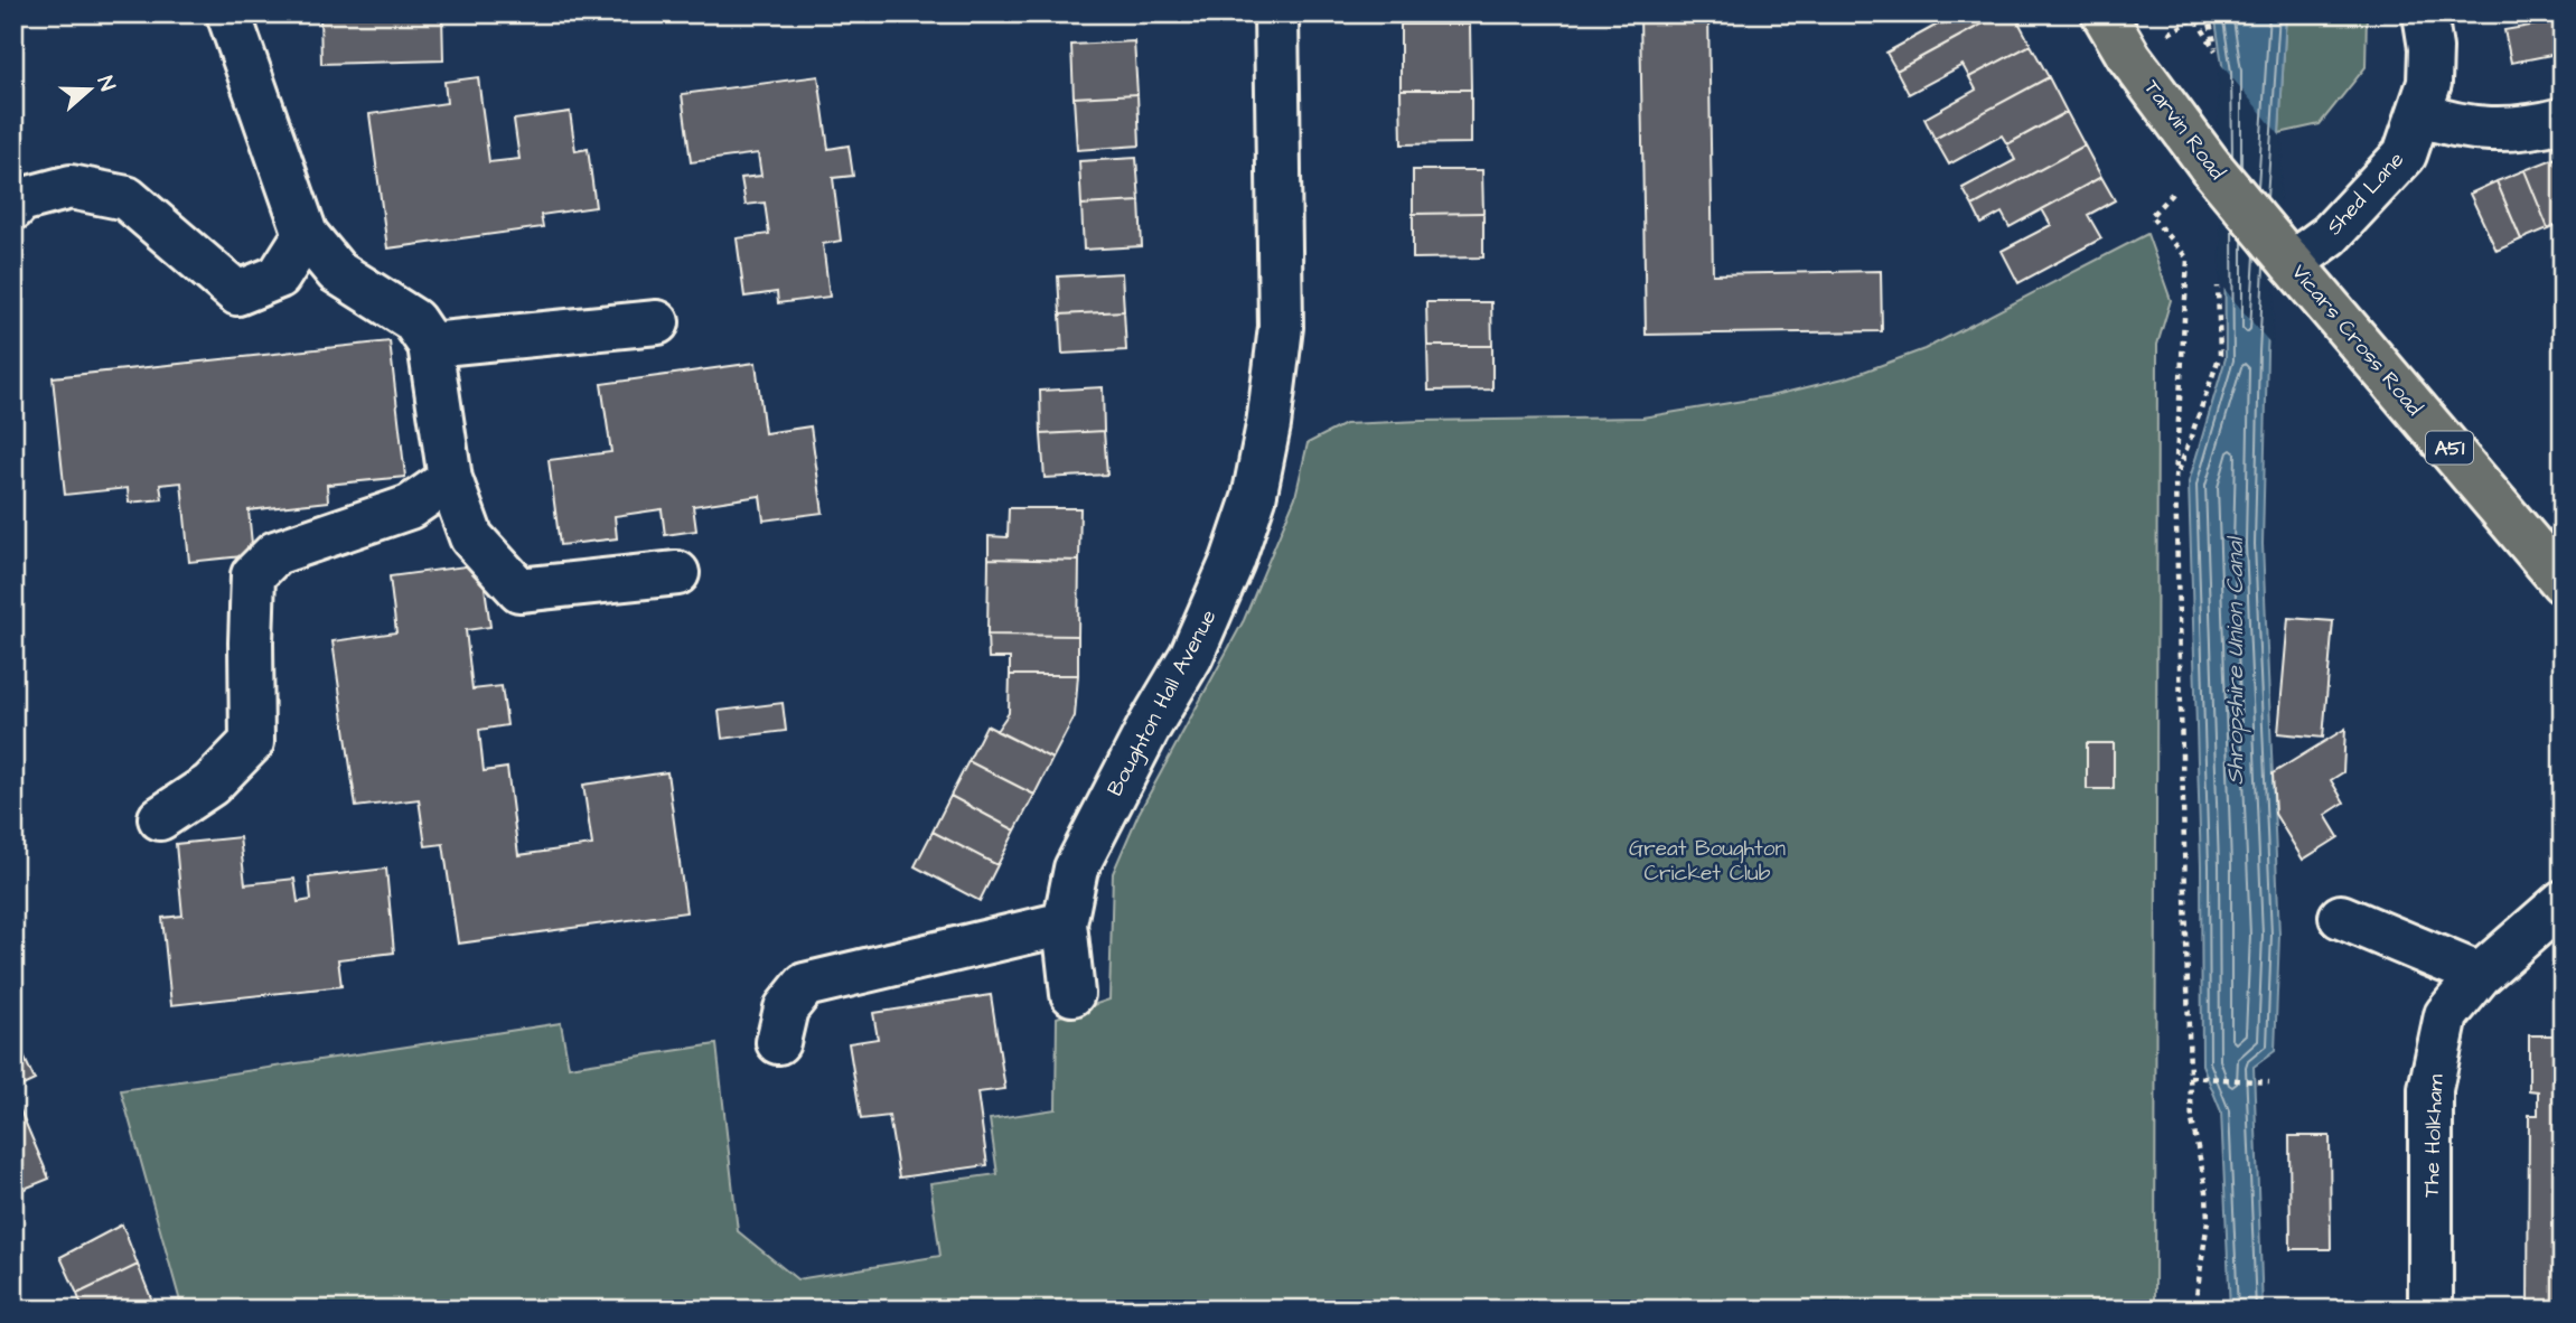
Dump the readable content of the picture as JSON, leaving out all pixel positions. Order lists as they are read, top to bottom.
{
  "streets": {
    "highway": ["Tarvin Road", "Vicars Cross Road", "A51"],
    "street": ["Shed Lane", "Boughton Hall Avenue", "The Holkham"]
  },
  "crossings": [
    ["Tarvin Road", "Shed Lane"],
    ["Tarvin Road", "Vicars Cross Road"],
    ["Shed Lane", "Vicars Cross Road"]
  ],
  "water": ["Shropshire Union Canal"],
  "parks": ["Great Boughton Cricket Club"],
  "north": "right"
}
